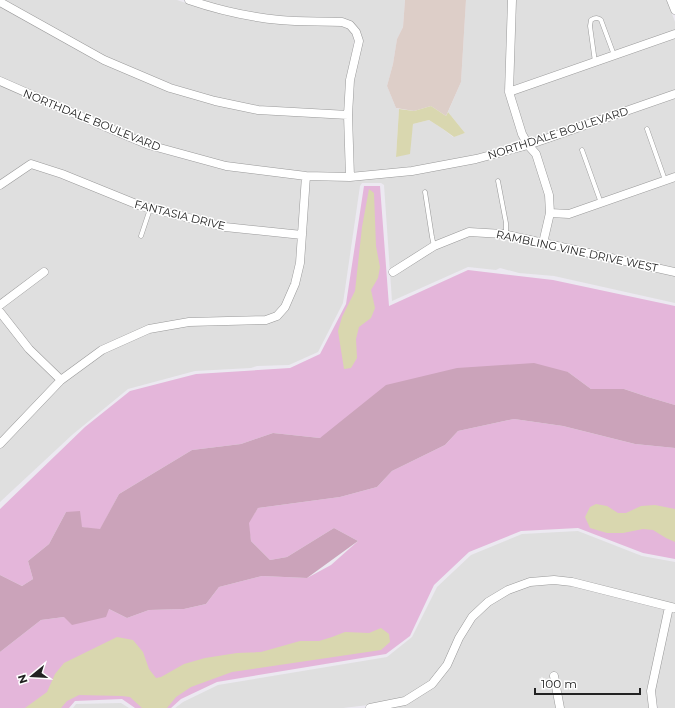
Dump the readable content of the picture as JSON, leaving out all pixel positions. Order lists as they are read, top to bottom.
{
  "streets": {
    "street": ["NORTHDALE BOULEVARD", "FANTASIA DRIVE", "RAMBLING VINE DRIVE WEST"]
  },
  "scale_bar": "100 m",
  "north": "left"
}
